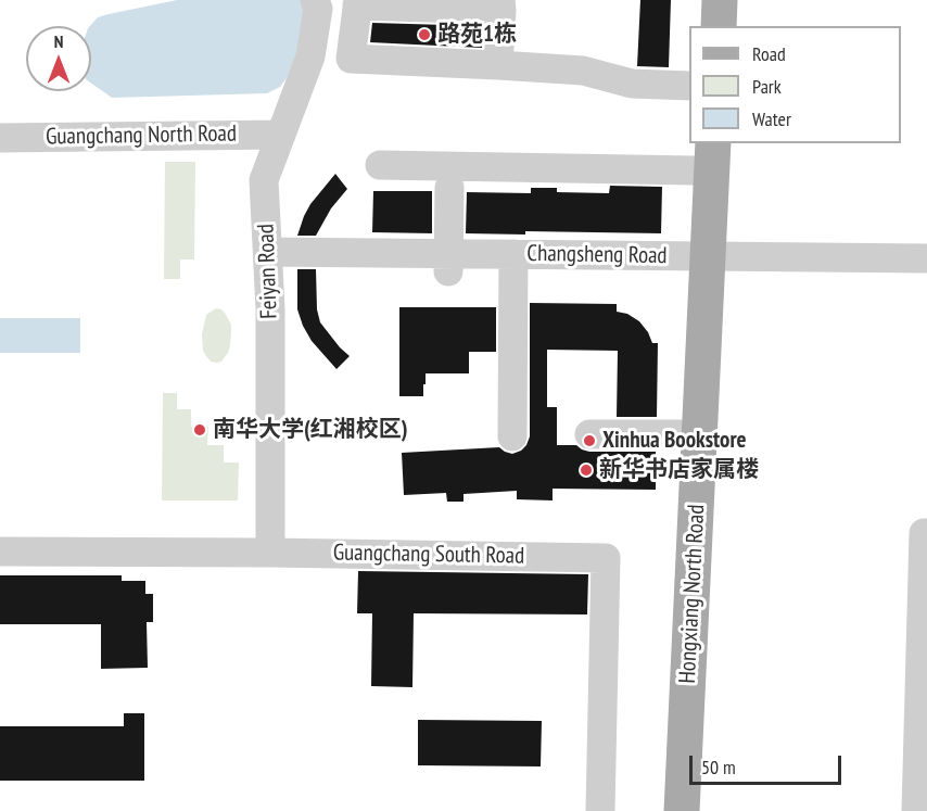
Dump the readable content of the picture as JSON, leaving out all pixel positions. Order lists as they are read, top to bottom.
{
  "streets": {
    "main road": ["Hongxiang North Road"],
    "street": [
      "Guangchang North Road",
      "Changsheng Road",
      "Feiyan Road",
      "Guangchang South Road"
    ]
  },
  "crossings": [
    ["Guangchang North Road", "Feiyan Road"],
    ["Changsheng Road", "Feiyan Road"],
    ["Changsheng Road", "Hongxiang North Road"],
    ["Feiyan Road", "Guangchang South Road"]
  ],
  "places": [
    "路苑1栋",
    "南华大学(红湘校区)",
    "Xinhua Bookstore",
    "新华书店家属楼"
  ],
  "legend": ["Road", "Park", "Water"],
  "scale_bar": "50 m",
  "north": "top"
}
